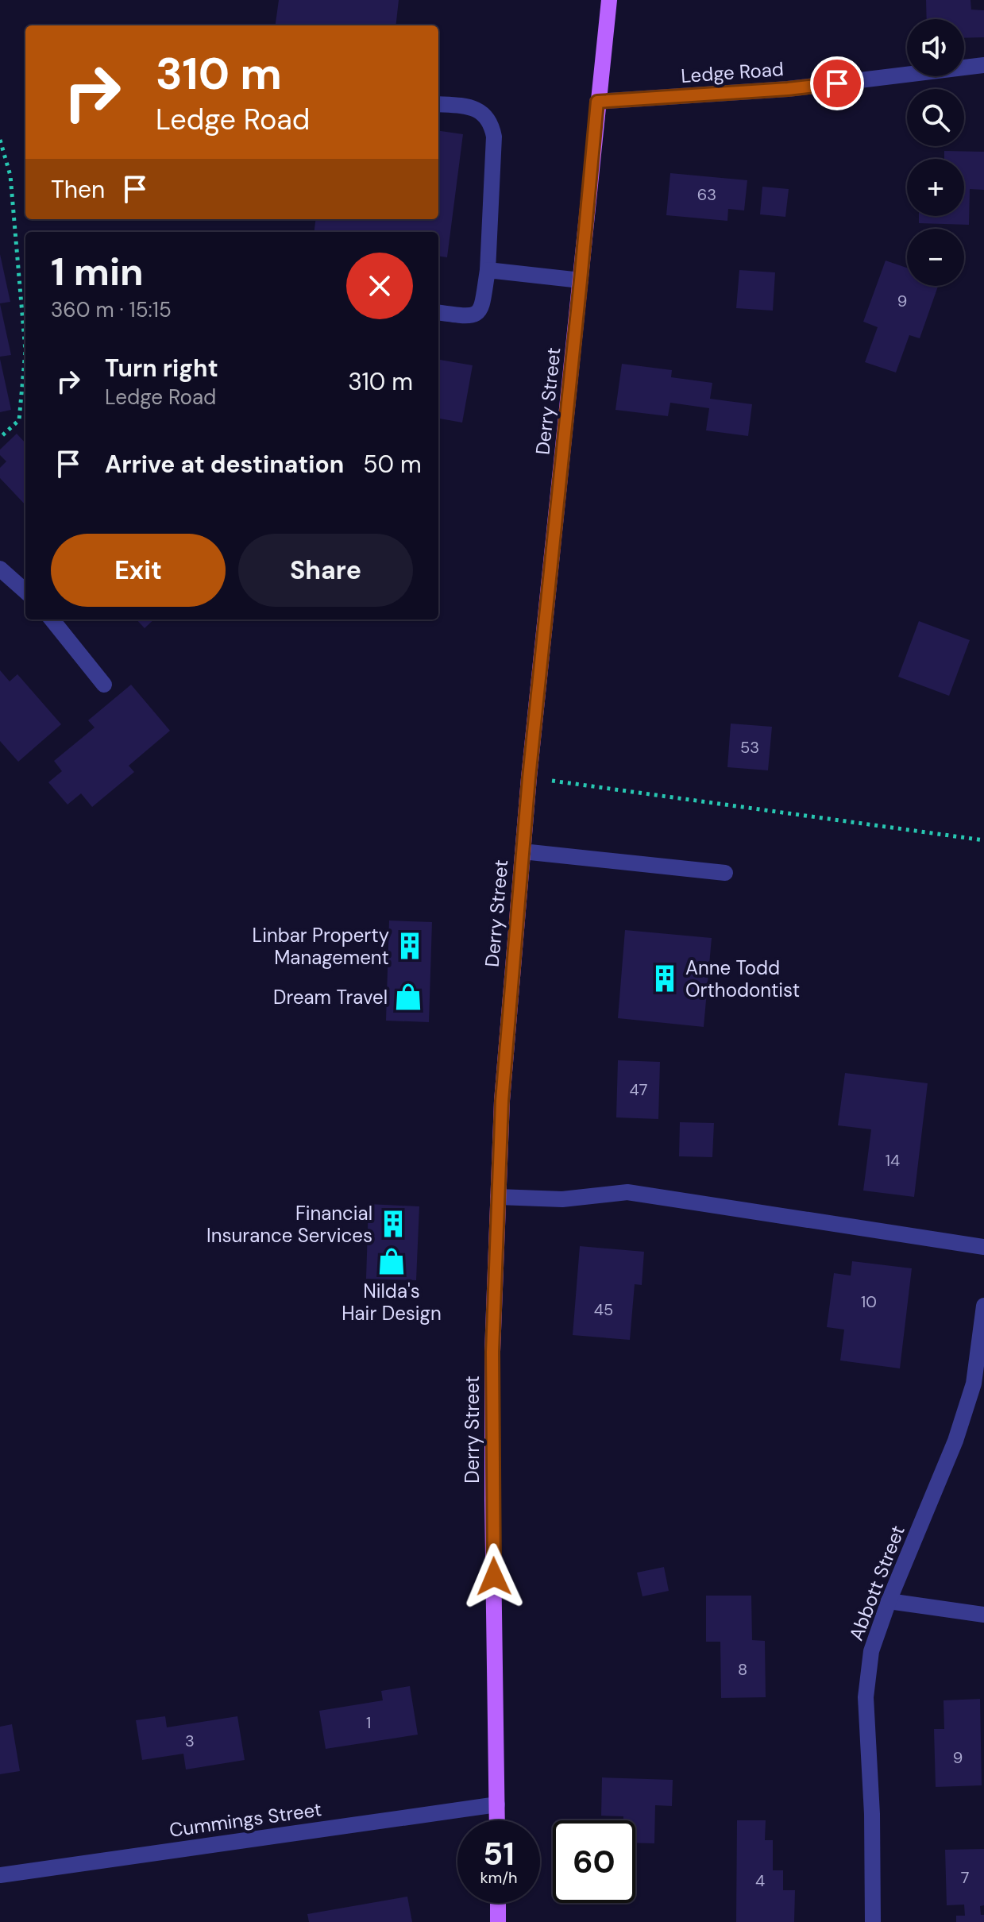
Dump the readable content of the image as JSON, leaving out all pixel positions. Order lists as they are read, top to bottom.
{
  "streets": {
    "main road": ["Derry Street"],
    "street": ["Ledge Road", "Abbott Street", "Cummings Street"]
  },
  "crossings": [
    ["Ledge Road", "Derry Street"],
    ["Derry Street", "Cummings Street"]
  ],
  "places": {
    "building": ["Linbar Property Management", "Anne Todd Orthodontist", "Financial Insurance Services"],
    "shop": ["Dream Travel", "Nilda's Hair Design"]
  },
  "house_numbers": [
    "63",
    "9",
    "53",
    "47",
    "14",
    "10",
    "45",
    "8",
    "1",
    "3",
    "9",
    "7",
    "4"
  ],
  "page": {
    "map_buttons": ["+", "−"],
    "turn": ["310 m", "Ledge Road"],
    "then": "Then",
    "heading": ["1 min", "360 m · 15:15"],
    "list": [
      {
        "name": "Turn right",
        "note": "Ledge Road",
        "value": "310 m"
      },
      {
        "name": "Arrive at destination",
        "value": "50 m"
      }
    ],
    "buttons": ["Exit", "Share"],
    "speed": "51 km/h",
    "limit": "60"
  }
}
